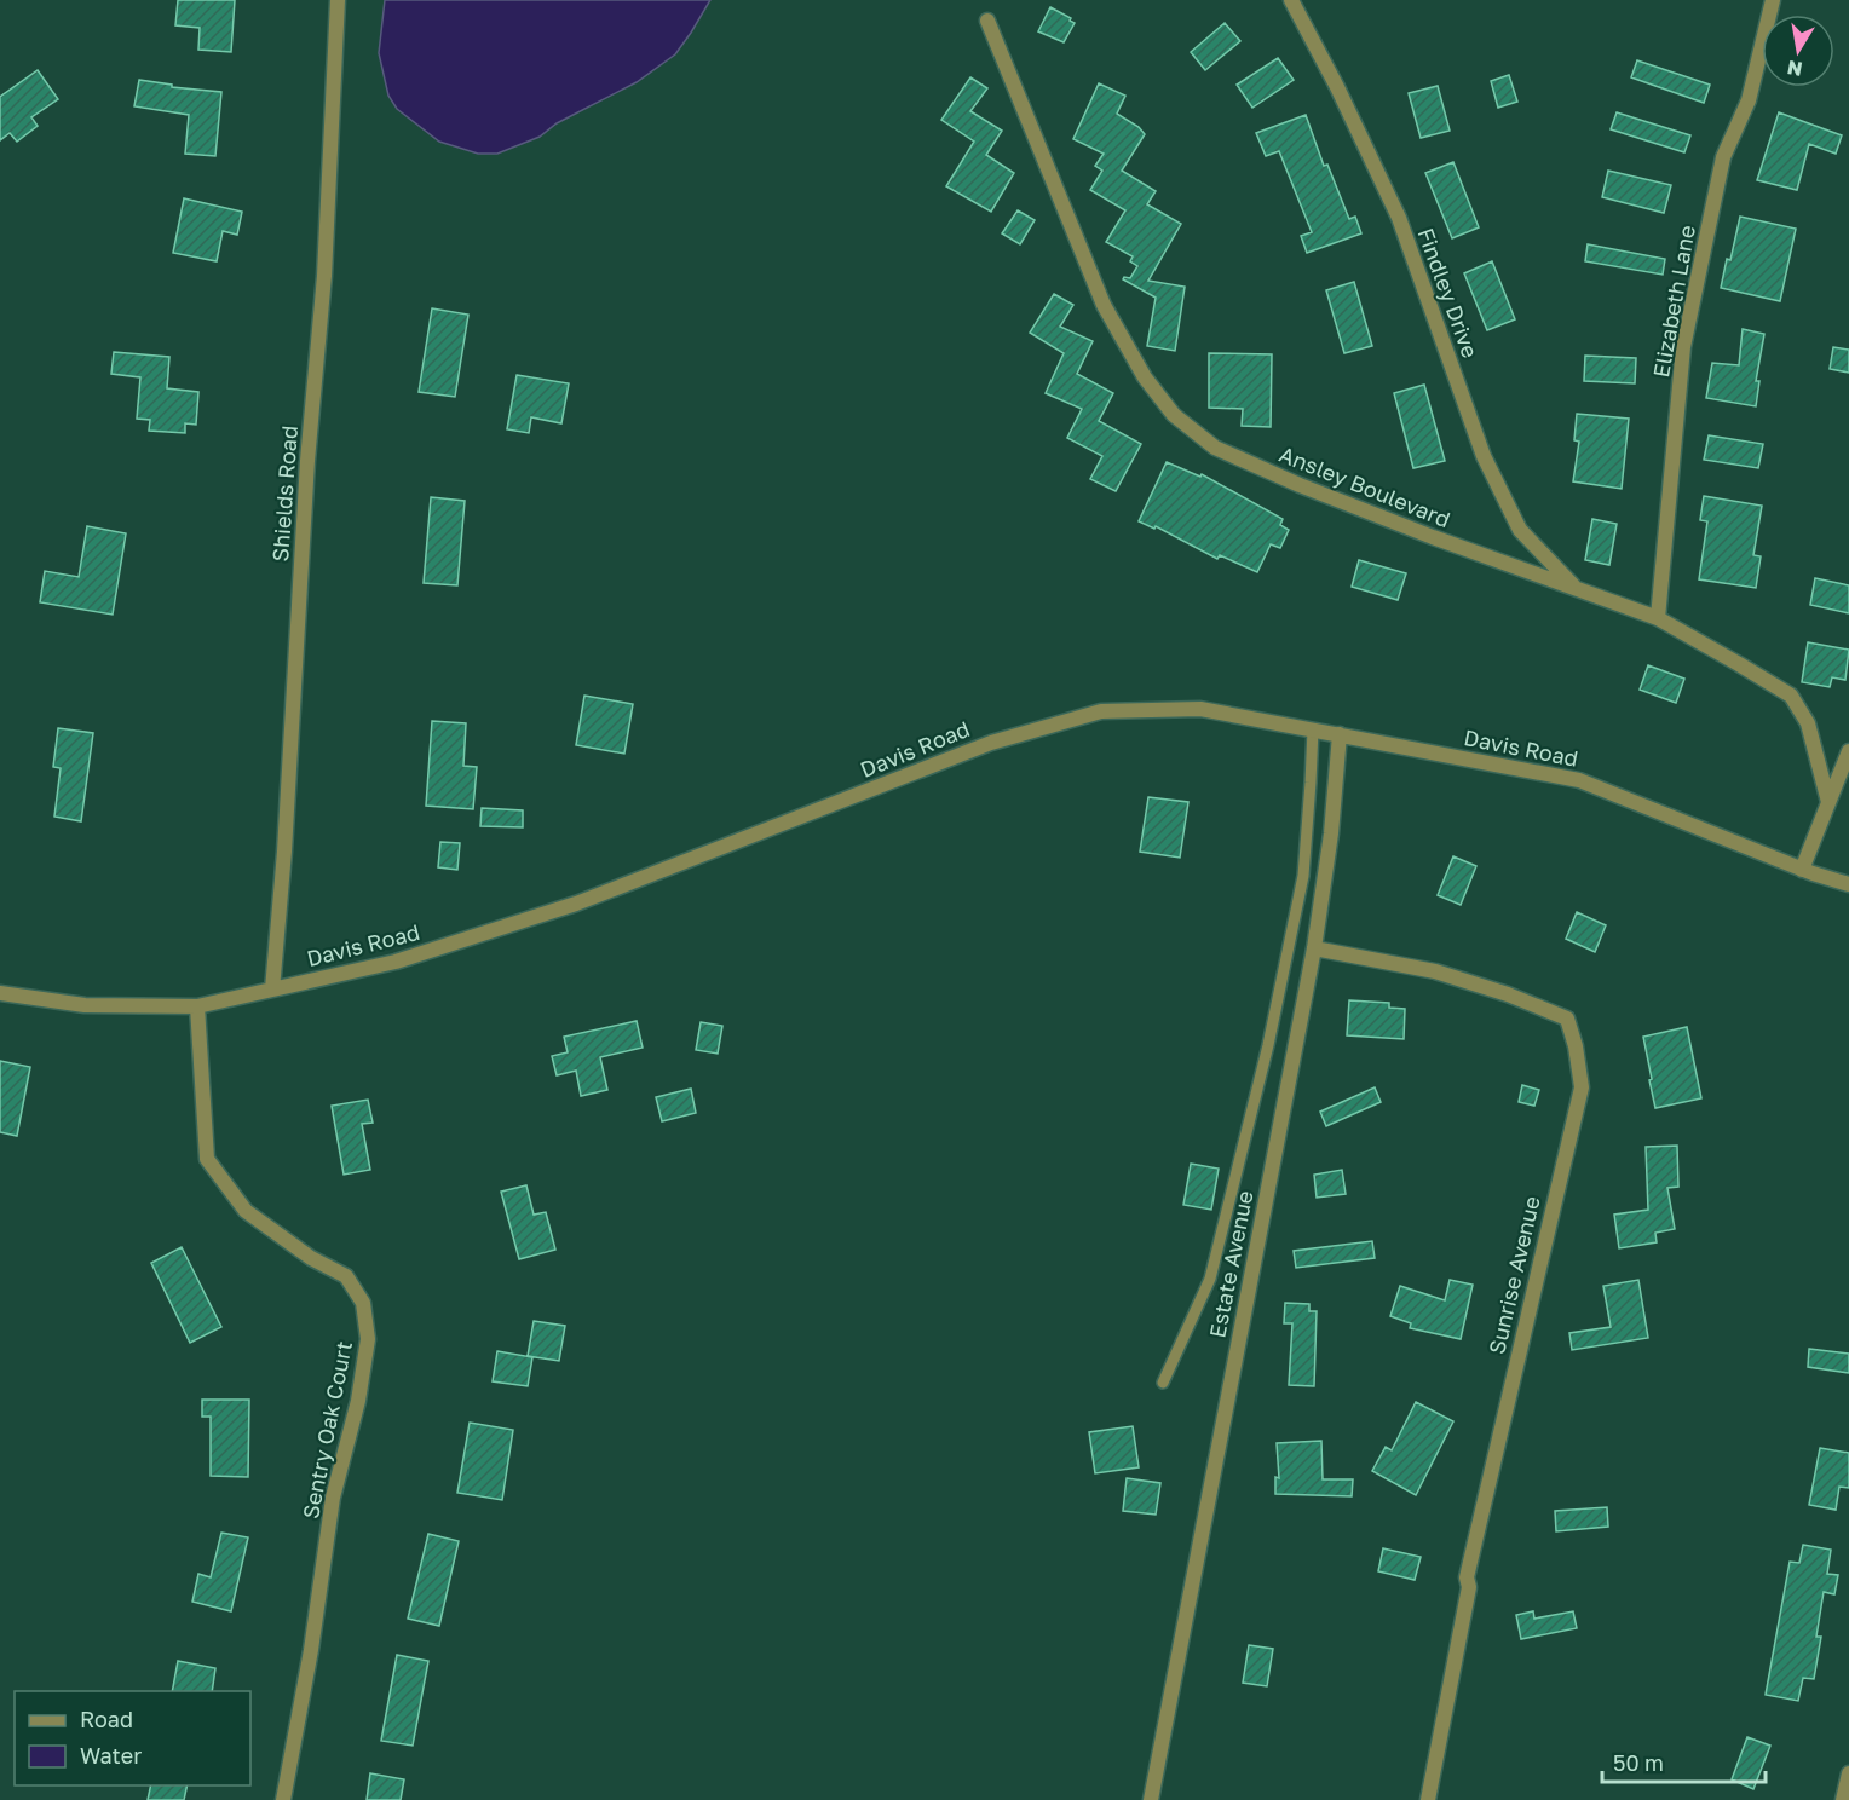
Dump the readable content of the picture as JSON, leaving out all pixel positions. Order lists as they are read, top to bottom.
{
  "streets": {
    "street": [
      "Findley Drive",
      "Elizabeth Lane",
      "Ansley Boulevard",
      "Shields Road",
      "Davis Road",
      "Estate Avenue",
      "Sunrise Avenue",
      "Sentry Oak Court"
    ]
  },
  "crossings": [
    ["Findley Drive", "Ansley Boulevard"],
    ["Elizabeth Lane", "Ansley Boulevard"],
    ["Shields Road", "Davis Road"],
    ["Davis Road", "Estate Avenue"],
    ["Davis Road", "Sentry Oak Court"],
    ["Estate Avenue", "Sunrise Avenue"]
  ],
  "legend": ["Road", "Water"],
  "scale_bar": "50 m",
  "north": "bottom"
}
